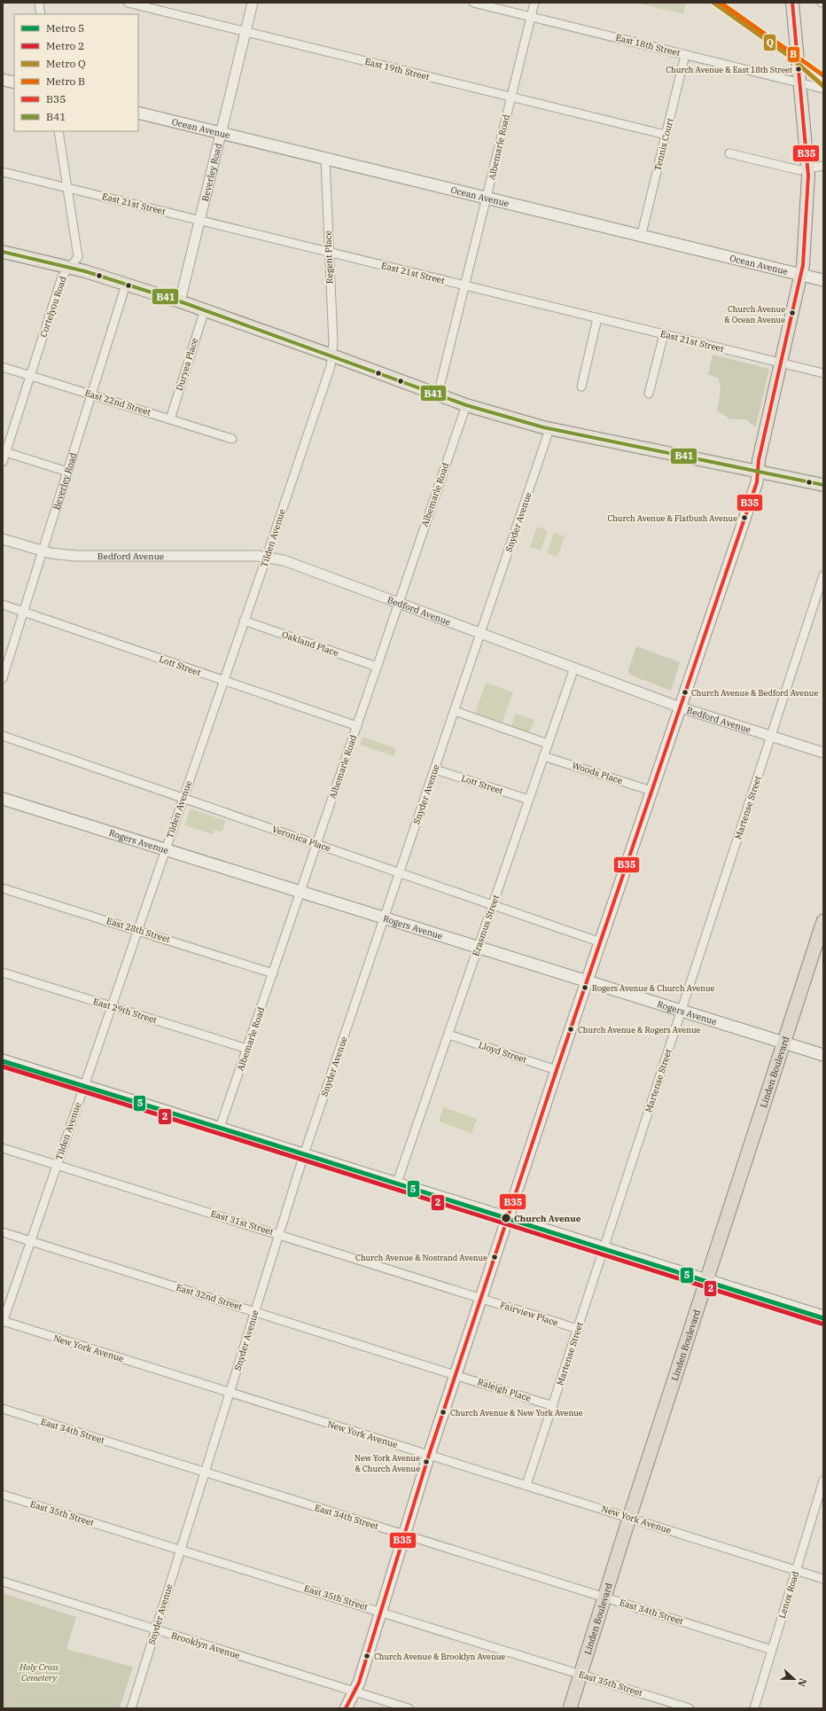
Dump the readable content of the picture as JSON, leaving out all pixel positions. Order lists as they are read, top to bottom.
{
  "streets": {
    "highway": ["Linden Boulevard"],
    "main road": ["Ocean Avenue", "Rogers Avenue"],
    "street": [
      "East 18th Street",
      "East 19th Street",
      "Tennis Court",
      "Albemarle Road",
      "Beverley Road",
      "East 21st Street",
      "Regent Place",
      "Cortelyou Road",
      "Duryea Place",
      "East 22nd Street",
      "Snyder Avenue",
      "Tilden Avenue",
      "Bedford Avenue",
      "Oakland Place",
      "Lott Street",
      "Woods Place",
      "Martense Street",
      "Veronica Place",
      "Erasmus Street",
      "East 28th Street",
      "East 29th Street",
      "Lloyd Street",
      "East 31st Street",
      "East 32nd Street",
      "Fairview Place",
      "New York Avenue",
      "Raleigh Place",
      "East 34th Street",
      "East 35th Street",
      "Lenox Road",
      "Brooklyn Avenue"
    ]
  },
  "crossings": [
    ["East 18th Street", "Tennis Court"],
    ["East 18th Street", "Albemarle Road"],
    ["East 19th Street", "Tennis Court"],
    ["East 19th Street", "Albemarle Road"],
    ["East 19th Street", "Beverley Road"],
    ["Ocean Avenue", "Tennis Court"],
    ["Ocean Avenue", "Albemarle Road"],
    ["Ocean Avenue", "Beverley Road"],
    ["Ocean Avenue", "Regent Place"],
    ["Albemarle Road", "East 21st Street"],
    ["Albemarle Road", "Bedford Avenue"],
    ["Albemarle Road", "Oakland Place"],
    ["Albemarle Road", "Lott Street"],
    ["Albemarle Road", "Veronica Place"],
    ["Albemarle Road", "Rogers Avenue"],
    ["Albemarle Road", "East 28th Street"],
    ["Albemarle Road", "East 29th Street"],
    ["Beverley Road", "East 21st Street"],
    ["Beverley Road", "East 22nd Street"],
    ["Beverley Road", "Bedford Avenue"],
    ["Beverley Road", "Lott Street"],
    ["East 21st Street", "Regent Place"],
    ["East 21st Street", "Cortelyou Road"],
    ["Regent Place", "Tilden Avenue"],
    ["Cortelyou Road", "East 22nd Street"],
    ["Duryea Place", "East 22nd Street"],
    ["Snyder Avenue", "Bedford Avenue"],
    ["Snyder Avenue", "Lott Street"],
    ["Snyder Avenue", "Veronica Place"],
    ["Snyder Avenue", "Rogers Avenue"],
    ["Snyder Avenue", "East 31st Street"],
    ["Snyder Avenue", "East 32nd Street"],
    ["Snyder Avenue", "New York Avenue"],
    ["Snyder Avenue", "East 34th Street"],
    ["Snyder Avenue", "East 35th Street"],
    ["Snyder Avenue", "Brooklyn Avenue"],
    ["Tilden Avenue", "Bedford Avenue"],
    ["Tilden Avenue", "Oakland Place"],
    ["Tilden Avenue", "Lott Street"],
    ["Tilden Avenue", "Veronica Place"],
    ["Tilden Avenue", "Rogers Avenue"],
    ["Tilden Avenue", "East 28th Street"],
    ["Tilden Avenue", "East 29th Street"],
    ["Tilden Avenue", "East 31st Street"],
    ["Tilden Avenue", "East 32nd Street"],
    ["Tilden Avenue", "New York Avenue"],
    ["Bedford Avenue", "Martense Street"],
    ["Bedford Avenue", "Erasmus Street"],
    ["Lott Street", "Erasmus Street"],
    ["Woods Place", "Erasmus Street"],
    ["Martense Street", "Rogers Avenue"],
    ["Martense Street", "Fairview Place"],
    ["Martense Street", "New York Avenue"],
    ["Martense Street", "Raleigh Place"],
    ["Veronica Place", "Erasmus Street"],
    ["Rogers Avenue", "Erasmus Street"],
    ["Rogers Avenue", "Linden Boulevard"],
    ["Erasmus Street", "Lloyd Street"],
    ["Linden Boulevard", "New York Avenue"],
    ["Linden Boulevard", "East 34th Street"],
    ["Linden Boulevard", "East 35th Street"],
    ["East 31st Street", "Fairview Place"],
    ["East 32nd Street", "Raleigh Place"],
    ["New York Avenue", "Lenox Road"],
    ["East 34th Street", "Lenox Road"]
  ],
  "parks": ["Holy Cross Cemetery"],
  "places": [
    "Church Avenue & East 18th Street",
    "Church Avenue & Ocean Avenue",
    "Church Avenue & Flatbush Avenue",
    "Church Avenue & Bedford Avenue",
    "Rogers Avenue & Church Avenue",
    "Church Avenue & Rogers Avenue",
    "Church Avenue",
    "Church Avenue & Nostrand Avenue",
    "Church Avenue & New York Avenue",
    "New York Avenue & Church Avenue",
    "Church Avenue & Brooklyn Avenue"
  ],
  "lines": [
    "metro line Q",
    "metro line B",
    "transit line B35",
    "transit line B41",
    "metro line 5",
    "metro line 2"
  ],
  "legend": [
    "Metro 5",
    "Metro 2",
    "Metro Q",
    "Metro B",
    "B35",
    "B41"
  ],
  "north": "right"
}
